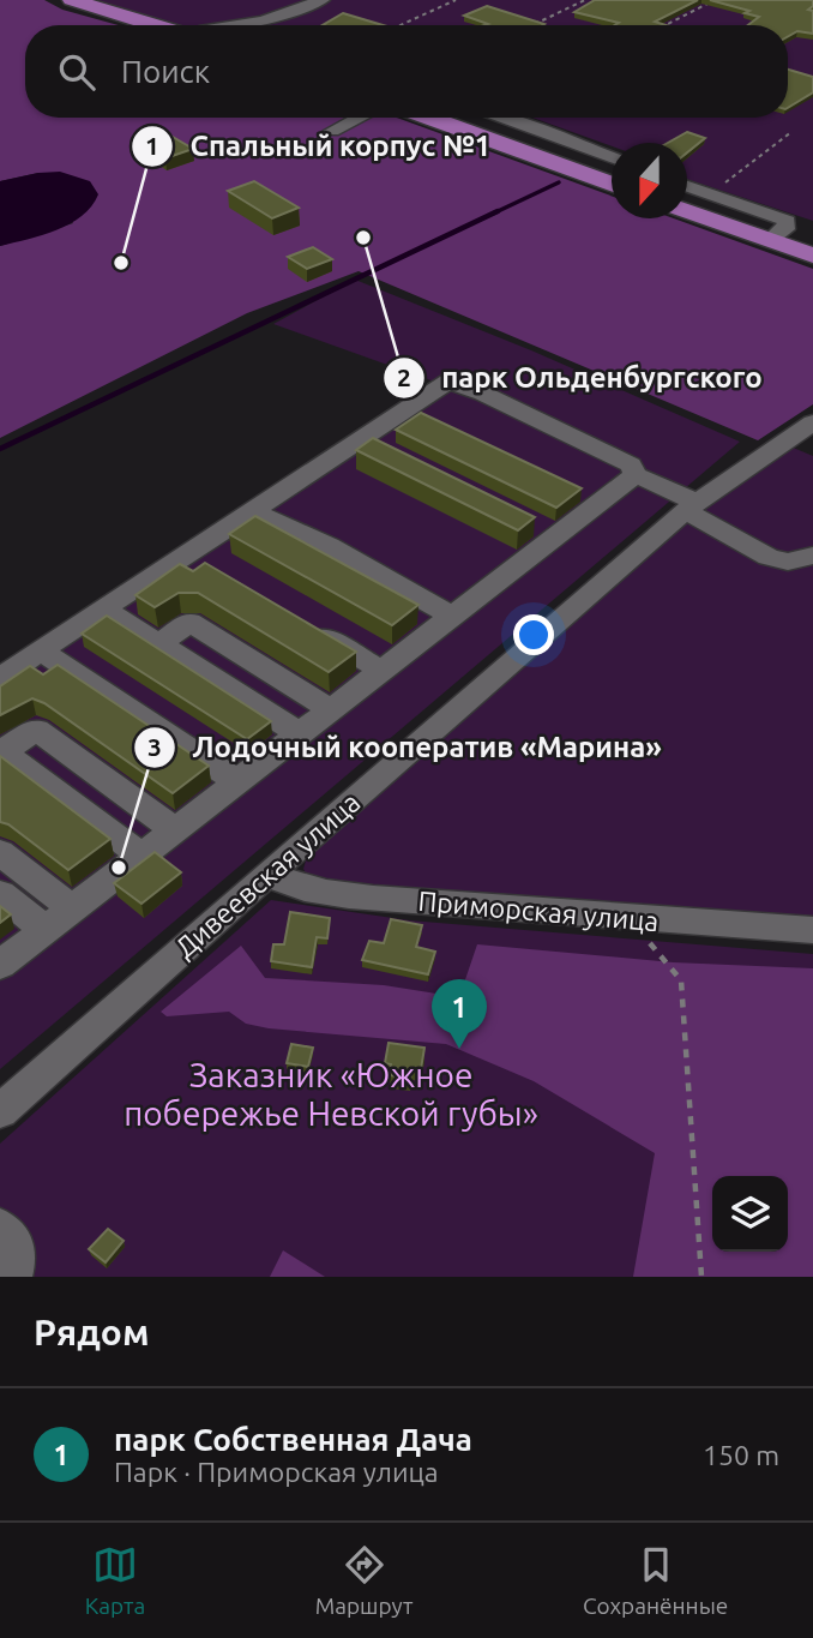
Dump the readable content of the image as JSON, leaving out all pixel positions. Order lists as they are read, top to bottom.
{
  "streets": {
    "street": ["Дивеевская улица", "Приморская улица"]
  },
  "crossings": [
    ["Дивеевская улица", "Приморская улица"]
  ],
  "parks": ["Заказник «Южное побережье Невской губы»"],
  "places": ["парк Ольденбургского", "Спальный корпус №1", "Лодочный кооператив «Марина»"],
  "north": "bottom",
  "page": {
    "search": "Поиск",
    "pins": "1",
    "heading": "Рядом",
    "list": [
      {
        "mark": "1",
        "name": "парк Собственная Дача",
        "note": "Парк · Приморская улица",
        "value": "150 m"
      }
    ],
    "nav": ["Карта", "Маршрут", "Сохранённые"]
  }
}
